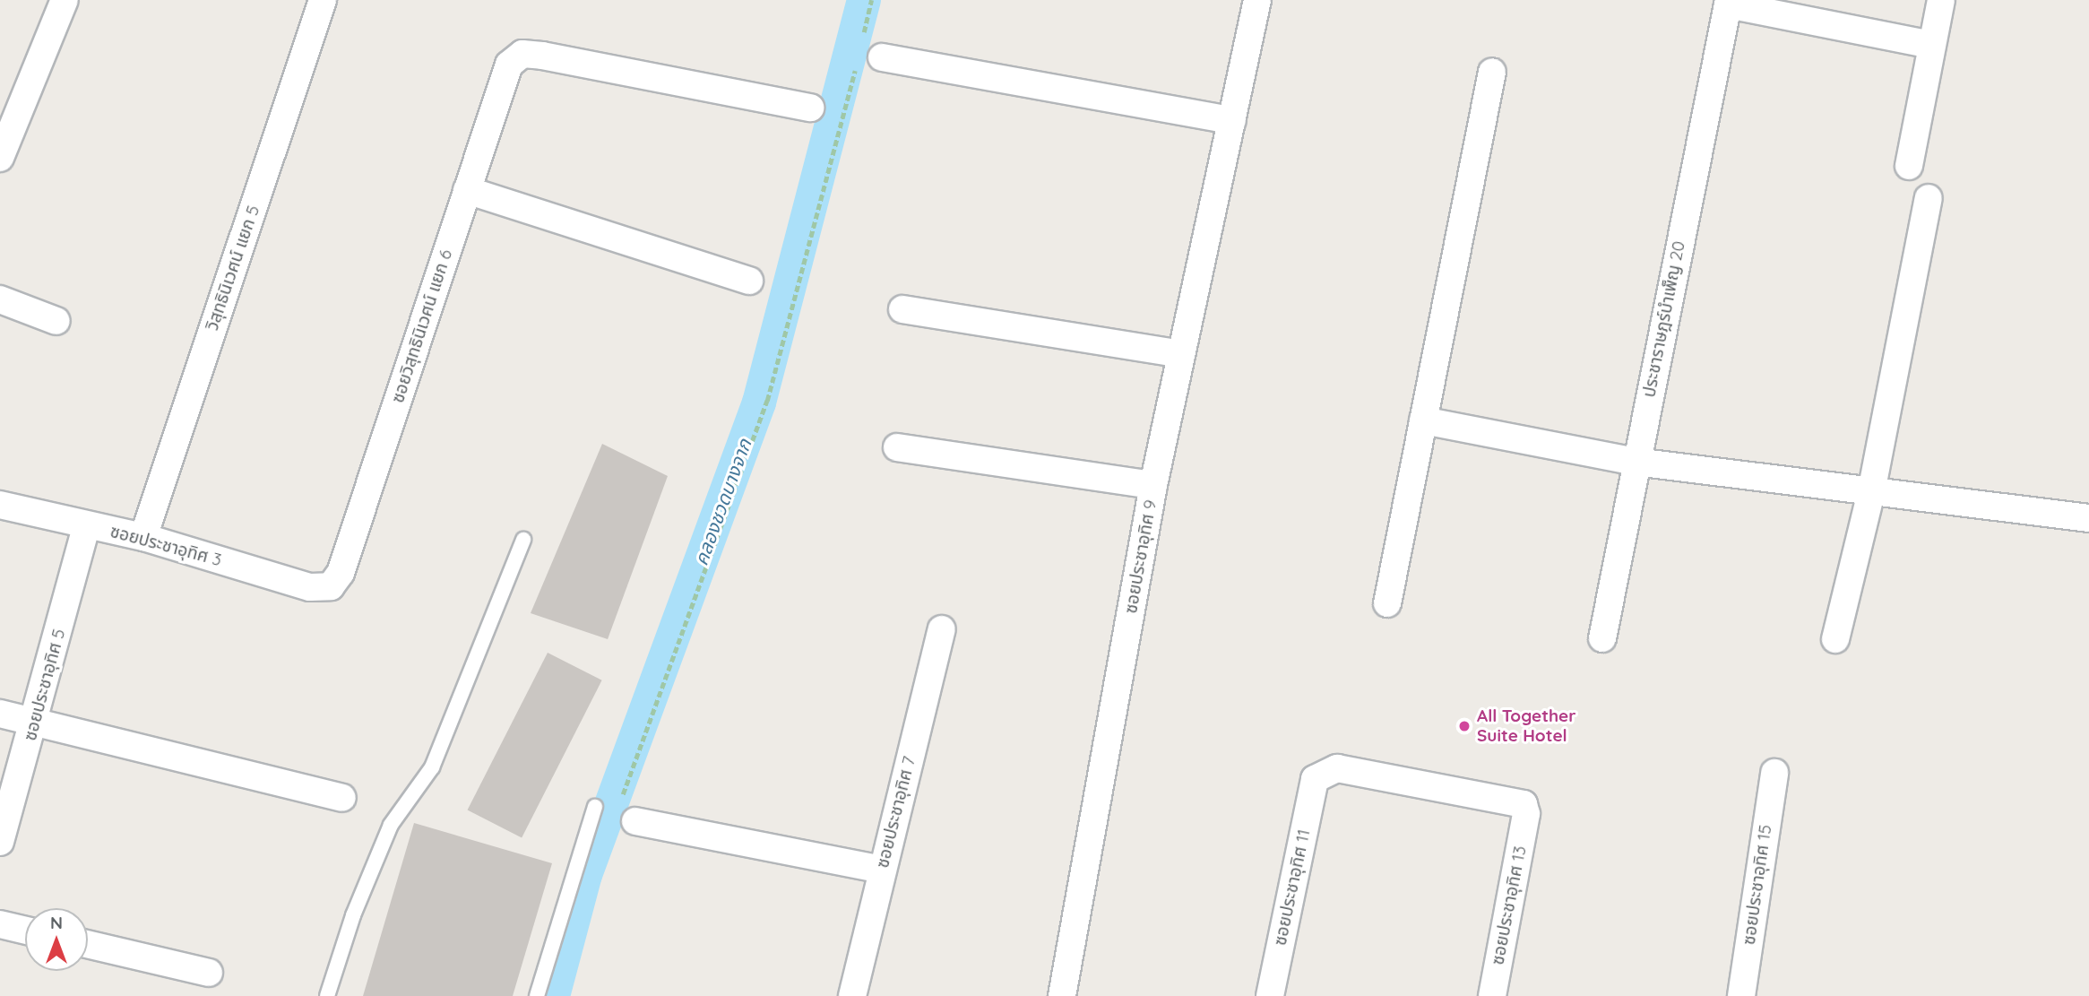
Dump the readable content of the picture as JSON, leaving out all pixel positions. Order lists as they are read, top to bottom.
{
  "streets": {
    "street": [
      "วิสุทธินิเวศน์ แยก 5",
      "ประชาราษฎร์บำเพ็ญ 20",
      "ซอยวิสุทธินิเวศน์ แยก 6",
      "ซอยประชาอุทิศ 3",
      "ซอยประชาอุทิศ 9",
      "ซอยประชาอุทิศ 5",
      "ซอยประชาอุทิศ 7",
      "ซอยประชาอุทิศ 15",
      "ซอยประชาอุทิศ 11",
      "ซอยประชาอุทิศ 13"
    ]
  },
  "crossings": [
    ["วิสุทธินิเวศน์ แยก 5", "ซอยประชาอุทิศ 3"],
    ["ซอยวิสุทธินิเวศน์ แยก 6", "ซอยประชาอุทิศ 3"],
    ["ซอยประชาอุทิศ 3", "ซอยประชาอุทิศ 5"],
    ["ซอยประชาอุทิศ 11", "ซอยประชาอุทิศ 13"]
  ],
  "water": ["คลองชวดบางจาก"],
  "places": ["All Together Suite Hotel"],
  "north": "top"
}
